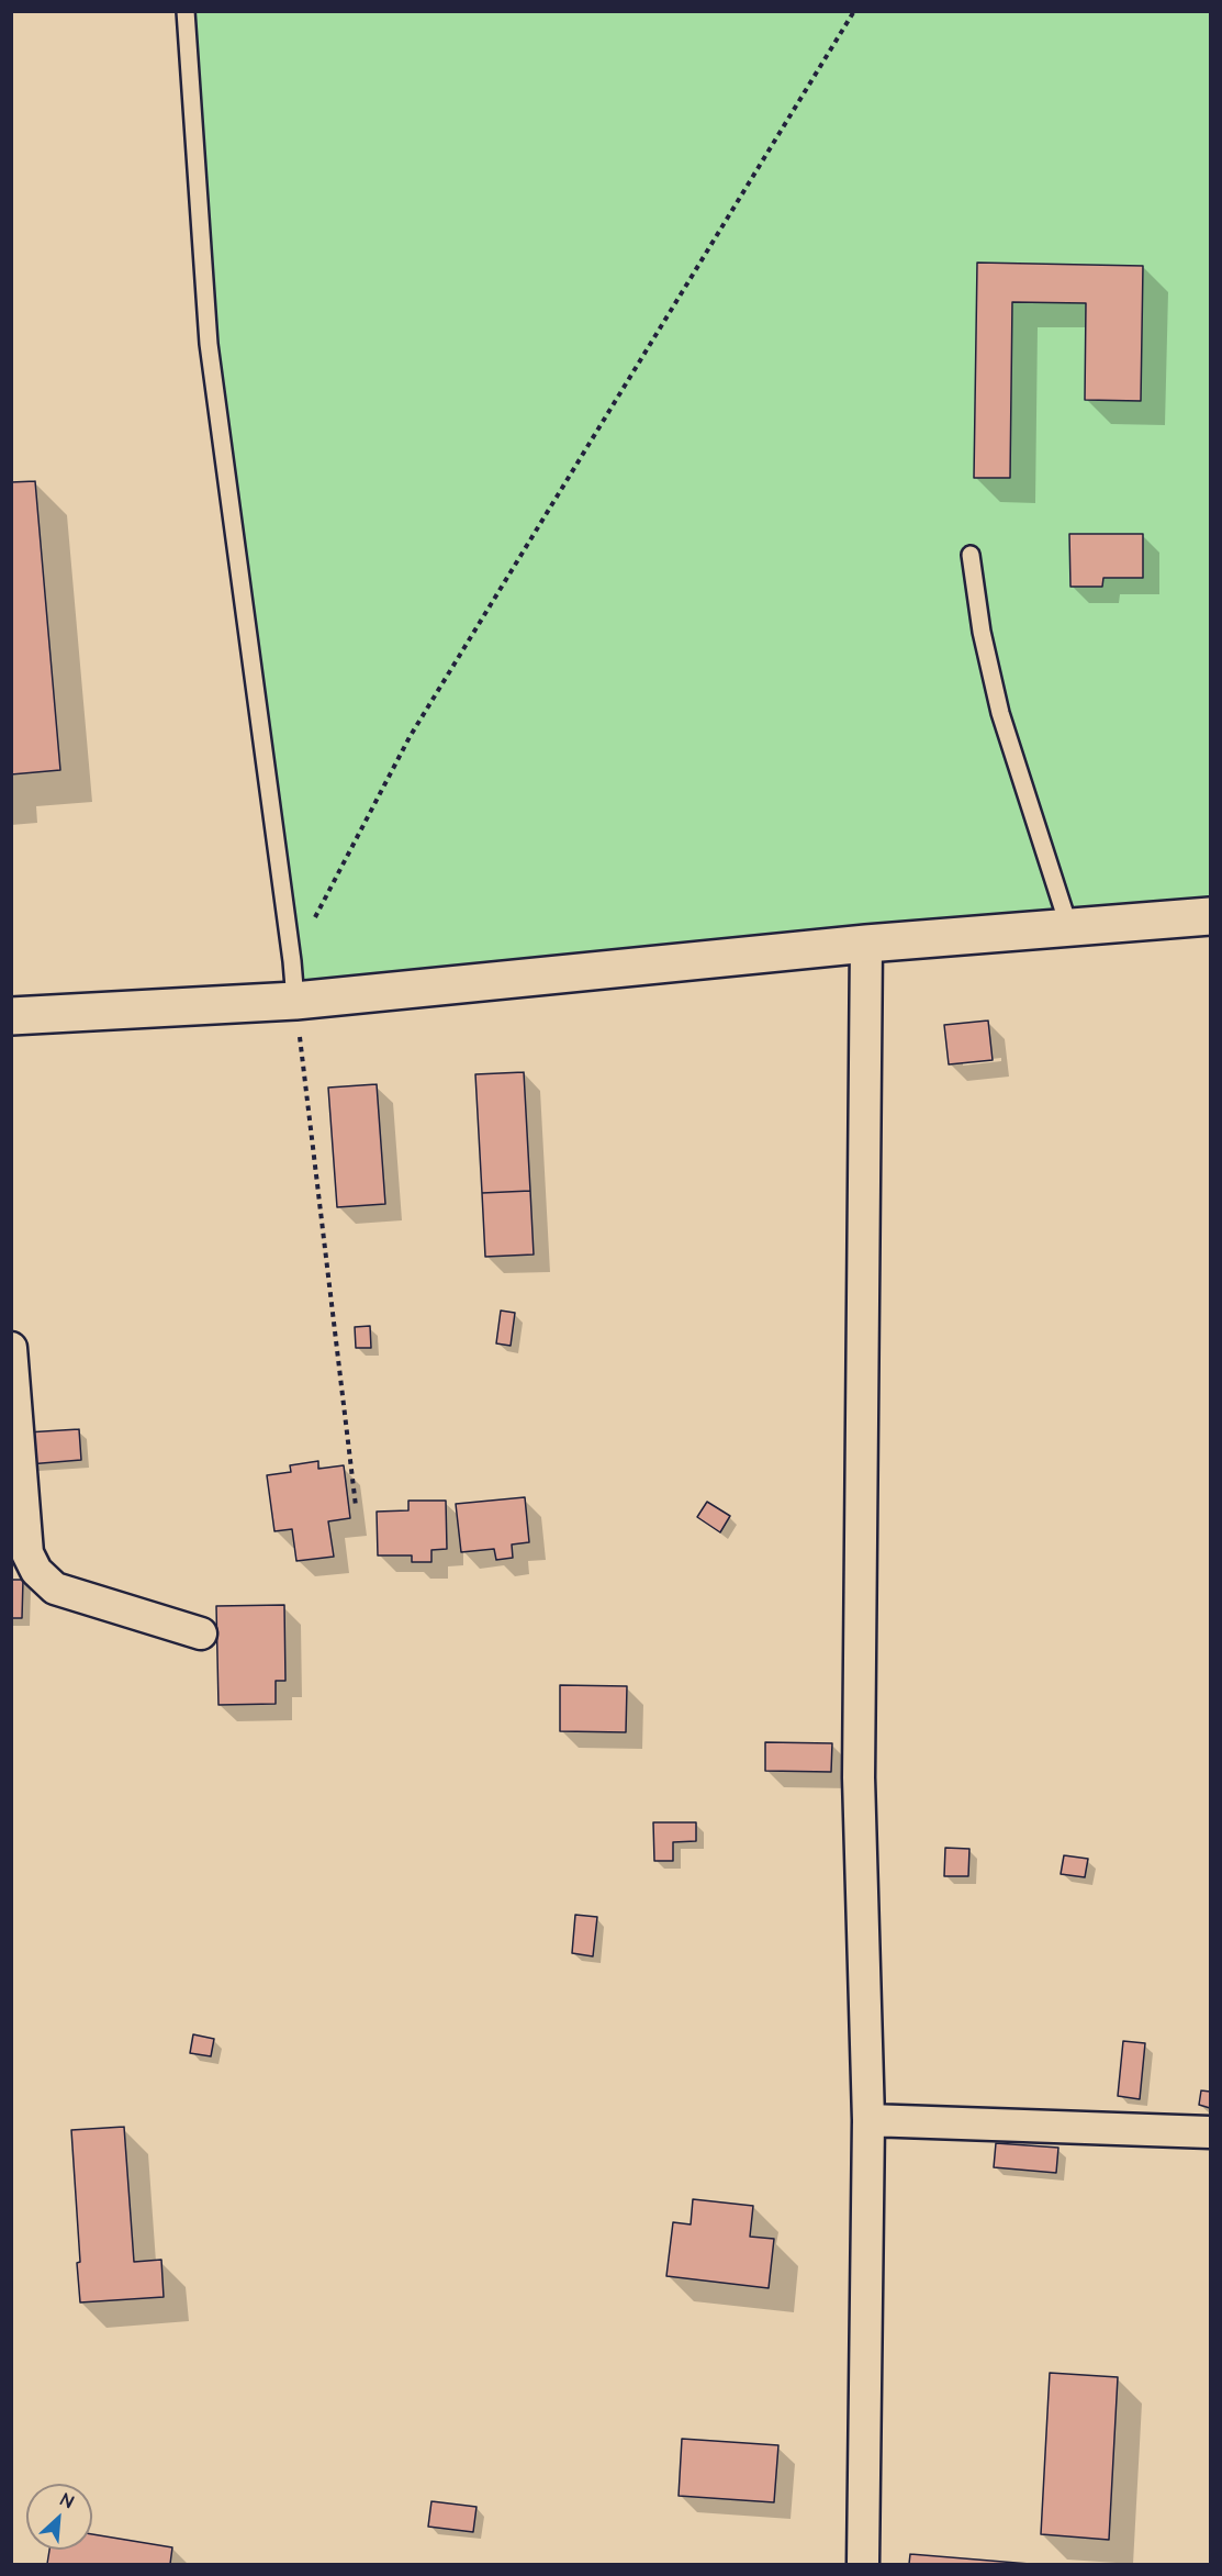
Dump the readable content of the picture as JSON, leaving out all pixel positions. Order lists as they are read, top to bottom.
{
  "north": "top right"
}
